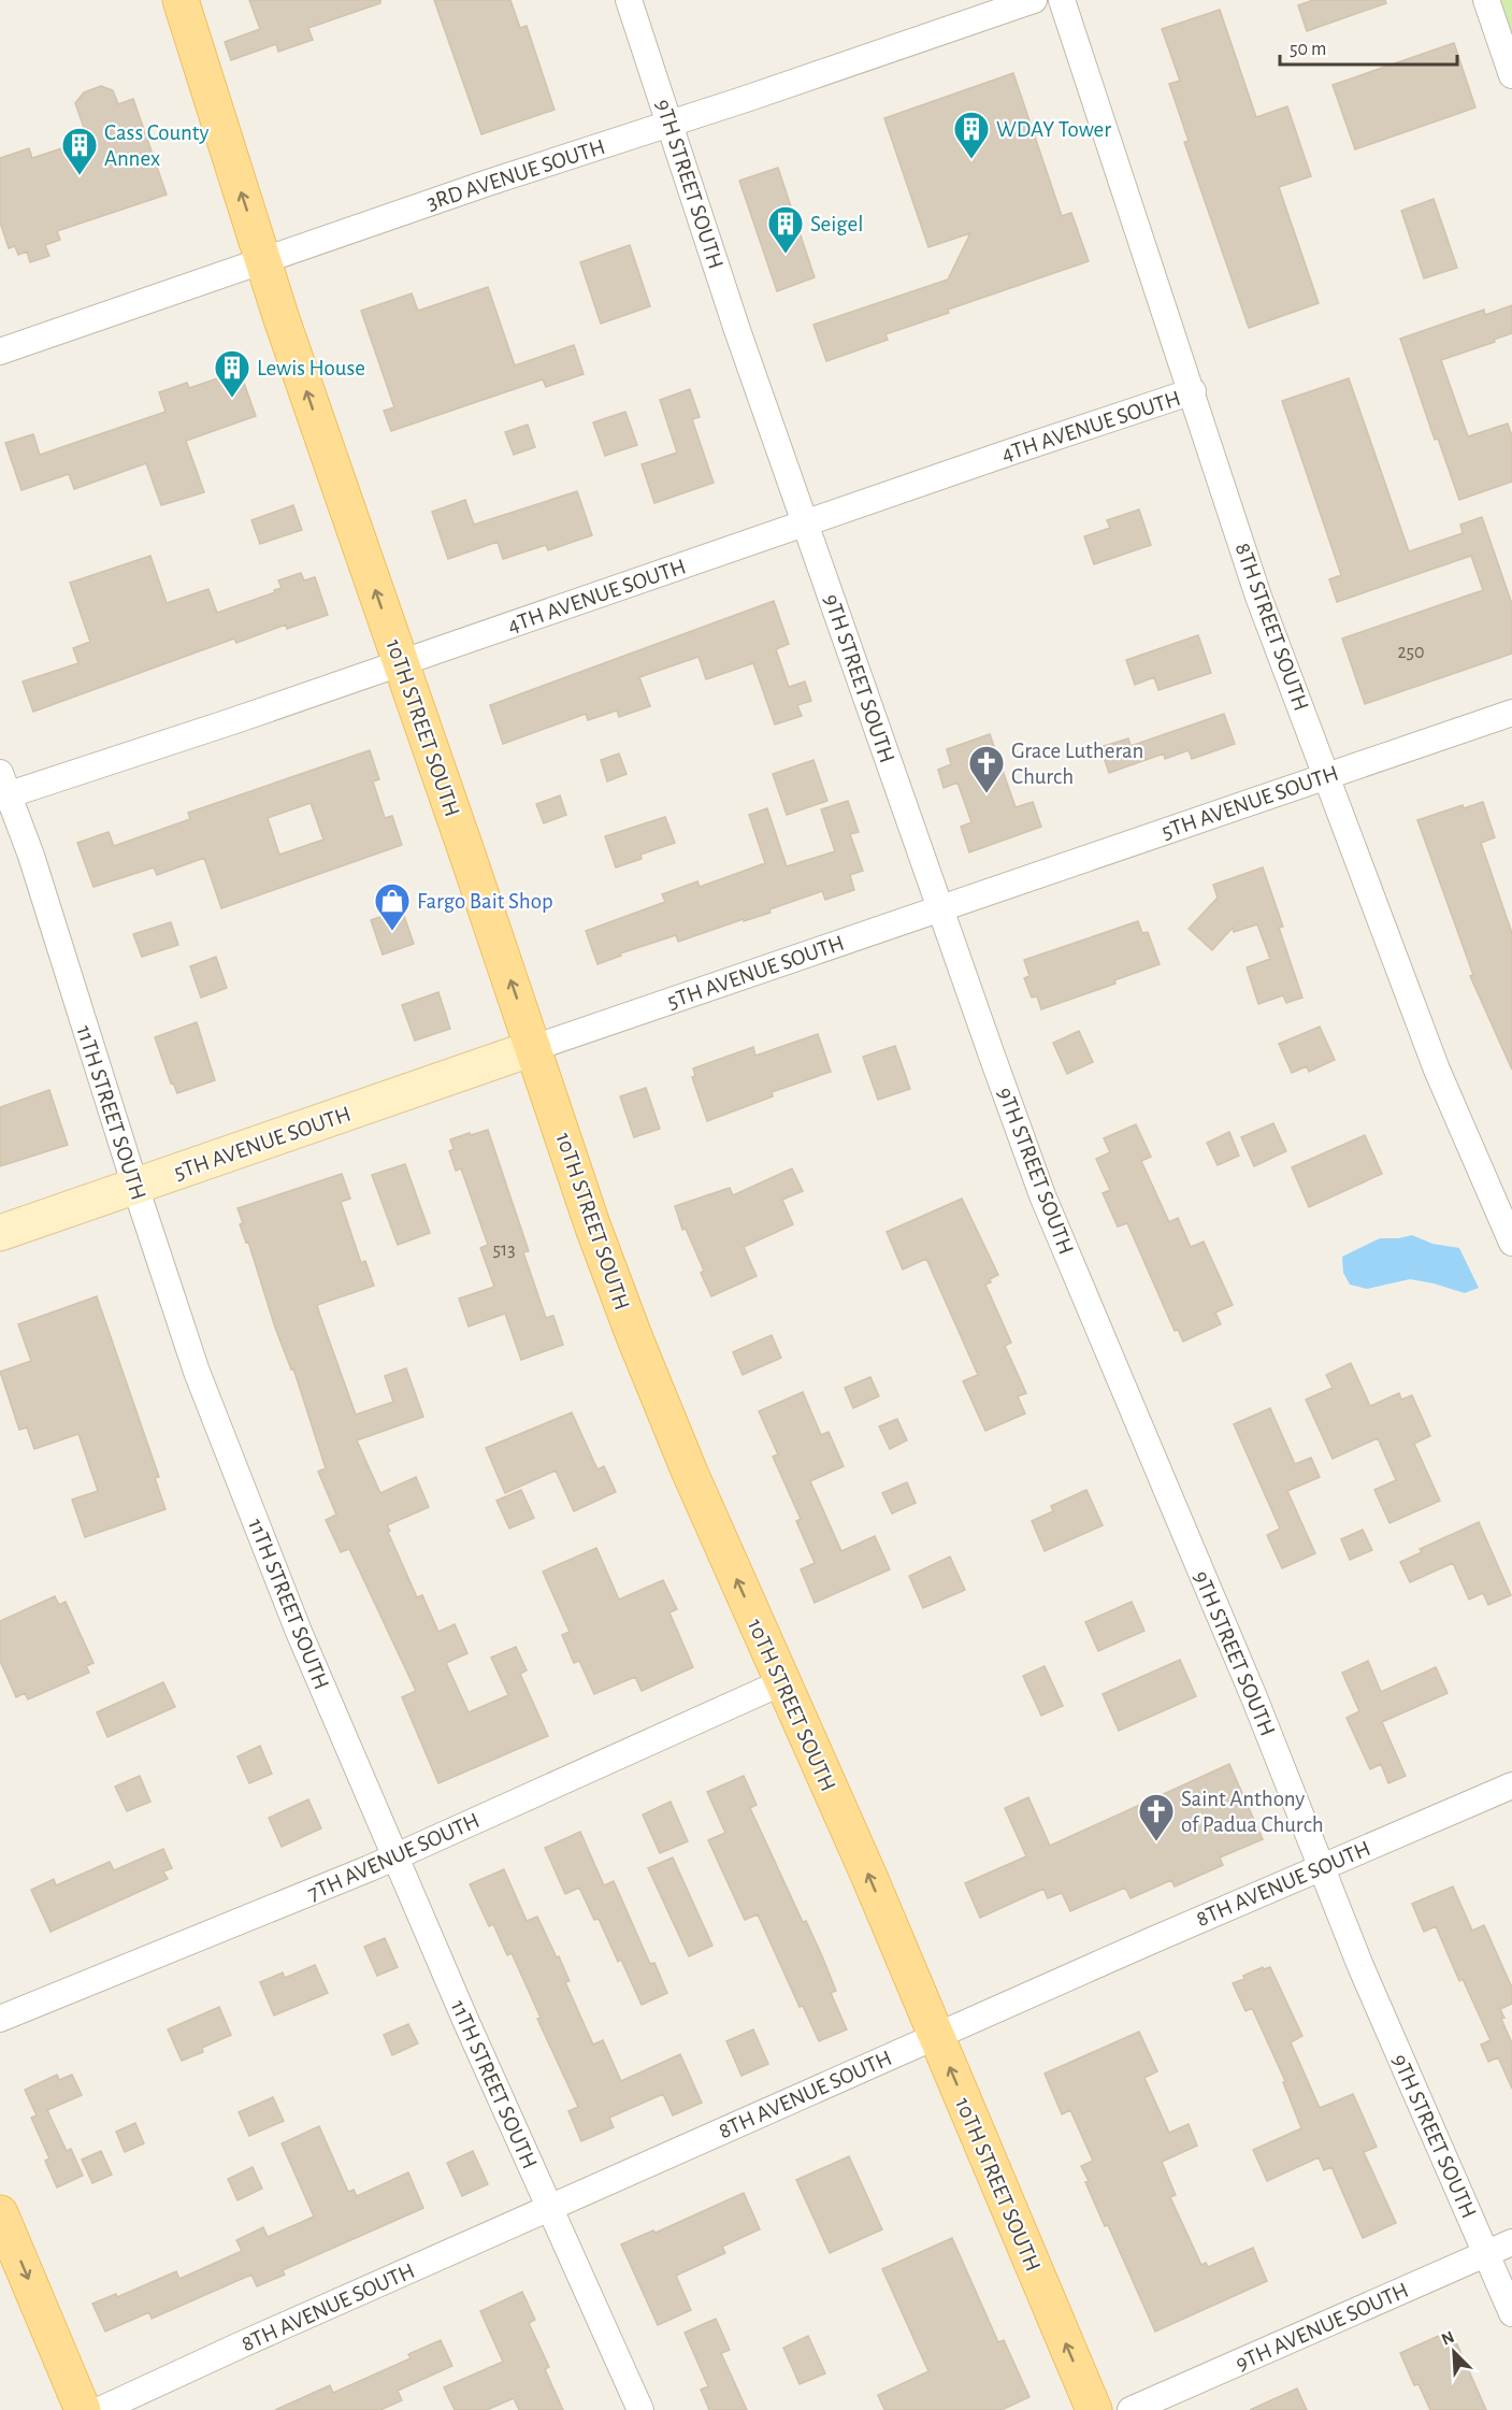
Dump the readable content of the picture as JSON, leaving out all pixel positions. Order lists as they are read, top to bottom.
{
  "streets": {
    "main road": ["10TH STREET SOUTH"],
    "street": [
      "3RD AVENUE SOUTH",
      "9TH STREET SOUTH",
      "4TH AVENUE SOUTH",
      "8TH STREET SOUTH",
      "5TH AVENUE SOUTH",
      "11TH STREET SOUTH",
      "7TH AVENUE SOUTH",
      "8TH AVENUE SOUTH",
      "9TH AVENUE SOUTH"
    ]
  },
  "crossings": [
    ["3RD AVENUE SOUTH", "9TH STREET SOUTH"],
    ["3RD AVENUE SOUTH", "10TH STREET SOUTH"],
    ["9TH STREET SOUTH", "4TH AVENUE SOUTH"],
    ["9TH STREET SOUTH", "5TH AVENUE SOUTH"],
    ["9TH STREET SOUTH", "8TH AVENUE SOUTH"],
    ["9TH STREET SOUTH", "9TH AVENUE SOUTH"],
    ["4TH AVENUE SOUTH", "8TH STREET SOUTH"],
    ["4TH AVENUE SOUTH", "10TH STREET SOUTH"],
    ["4TH AVENUE SOUTH", "11TH STREET SOUTH"],
    ["8TH STREET SOUTH", "5TH AVENUE SOUTH"],
    ["10TH STREET SOUTH", "5TH AVENUE SOUTH"],
    ["10TH STREET SOUTH", "7TH AVENUE SOUTH"],
    ["10TH STREET SOUTH", "8TH AVENUE SOUTH"],
    ["5TH AVENUE SOUTH", "11TH STREET SOUTH"],
    ["11TH STREET SOUTH", "7TH AVENUE SOUTH"],
    ["11TH STREET SOUTH", "8TH AVENUE SOUTH"]
  ],
  "one_way": ["10TH STREET SOUTH"],
  "places": {
    "building": [
      "WDAY Tower",
      "Cass County Annex",
      "Seigel",
      "Lewis House"
    ],
    "church": ["Grace Lutheran Church", "Saint Anthony of Padua Church"],
    "shop": ["Fargo Bait Shop"]
  },
  "house_numbers": ["250", "513"],
  "scale_bar": "50 m",
  "north": "top left"
}
